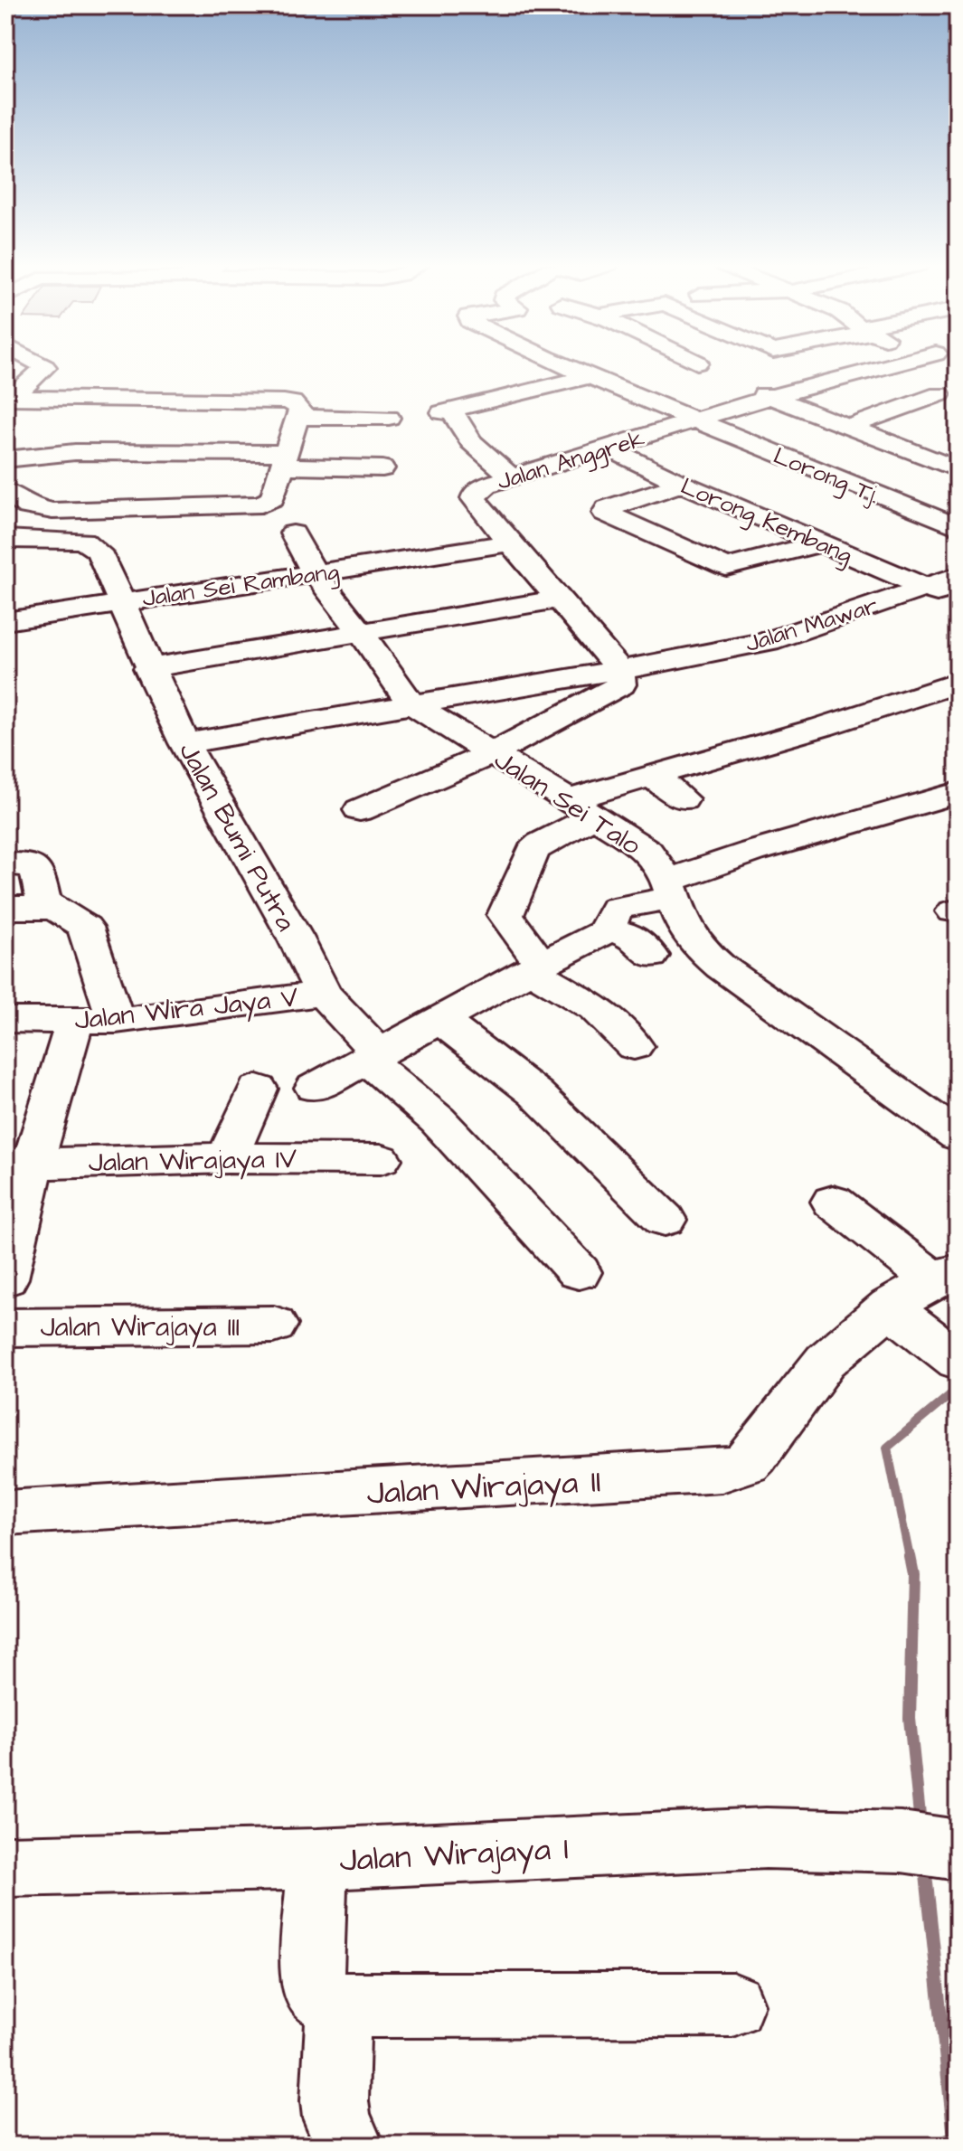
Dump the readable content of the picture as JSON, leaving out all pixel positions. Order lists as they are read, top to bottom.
{
  "streets": {
    "street": [
      "Jalan Anggrek",
      "Lorong Tj.",
      "Lorong Kembang",
      "Jalan Sei Rambang",
      "Jalan Mawar",
      "Jalan Sei Talo",
      "Jalan Bumi Putra",
      "Jalan Wira Jaya V",
      "Jalan Wirajaya IV",
      "Jalan Wirajaya III",
      "Jalan Wirajaya II",
      "Jalan Wirajaya I"
    ]
  },
  "crossings": [
    ["Jalan Anggrek", "Lorong Tj."],
    ["Jalan Anggrek", "Lorong Kembang"],
    ["Jalan Anggrek", "Jalan Sei Rambang"],
    ["Lorong Kembang", "Jalan Mawar"],
    ["Jalan Sei Rambang", "Jalan Sei Talo"],
    ["Jalan Sei Rambang", "Jalan Bumi Putra"],
    ["Jalan Mawar", "Jalan Sei Talo"],
    ["Jalan Mawar", "Jalan Bumi Putra"],
    ["Jalan Bumi Putra", "Jalan Wira Jaya V"]
  ]
}
